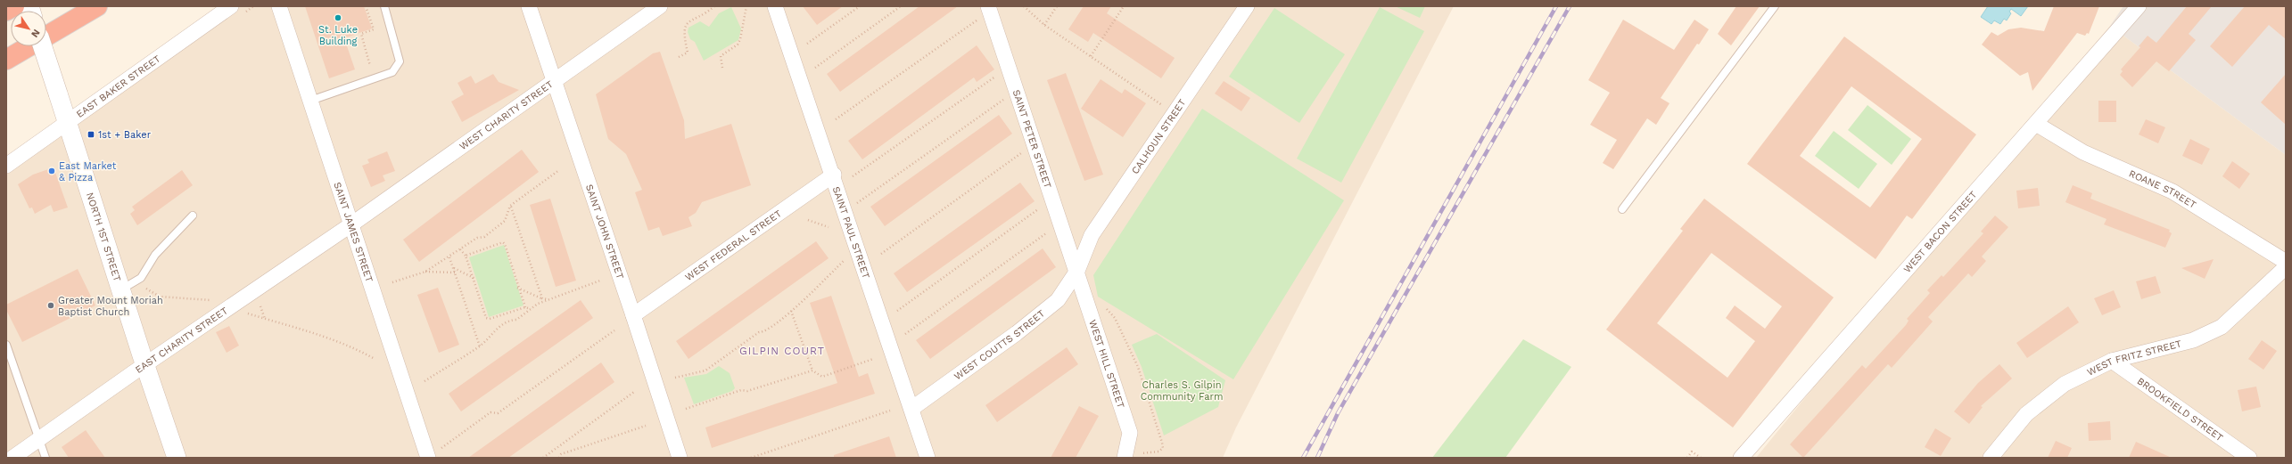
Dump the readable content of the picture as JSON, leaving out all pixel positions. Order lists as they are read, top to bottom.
{
  "streets": {
    "street": [
      "EAST BAKER STREET",
      "WEST CHARITY STREET",
      "CALHOUN STREET",
      "SAINT PETER STREET",
      "ROANE STREET",
      "SAINT JAMES STREET",
      "SAINT JOHN STREET",
      "SAINT PAUL STREET",
      "WEST BACON STREET",
      "NORTH 1ST STREET",
      "WEST FEDERAL STREET",
      "EAST CHARITY STREET",
      "WEST COUTTS STREET",
      "WEST FRITZ STREET",
      "WEST HILL STREET",
      "BROOKFIELD STREET"
    ]
  },
  "crossings": [
    ["EAST BAKER STREET", "NORTH 1ST STREET"],
    ["WEST CHARITY STREET", "SAINT JAMES STREET"],
    ["WEST CHARITY STREET", "SAINT JOHN STREET"],
    ["WEST CHARITY STREET", "EAST CHARITY STREET"],
    ["CALHOUN STREET", "SAINT PETER STREET"],
    ["CALHOUN STREET", "WEST COUTTS STREET"],
    ["CALHOUN STREET", "WEST HILL STREET"],
    ["SAINT PETER STREET", "WEST COUTTS STREET"],
    ["SAINT PETER STREET", "WEST HILL STREET"],
    ["ROANE STREET", "WEST BACON STREET"],
    ["SAINT JAMES STREET", "EAST CHARITY STREET"],
    ["SAINT JOHN STREET", "WEST FEDERAL STREET"],
    ["SAINT PAUL STREET", "WEST FEDERAL STREET"],
    ["SAINT PAUL STREET", "WEST COUTTS STREET"],
    ["NORTH 1ST STREET", "EAST CHARITY STREET"],
    ["WEST COUTTS STREET", "WEST HILL STREET"],
    ["WEST FRITZ STREET", "BROOKFIELD STREET"]
  ],
  "districts": ["GILPIN COURT"],
  "parks": ["Charles S. Gilpin Community Farm"],
  "places": {
    "other": ["St. Luke Building", "East Market & Pizza", "Greater Mount Moriah Baptist Church"],
    "transit": ["1st + Baker"]
  },
  "north": "bottom right"
}
